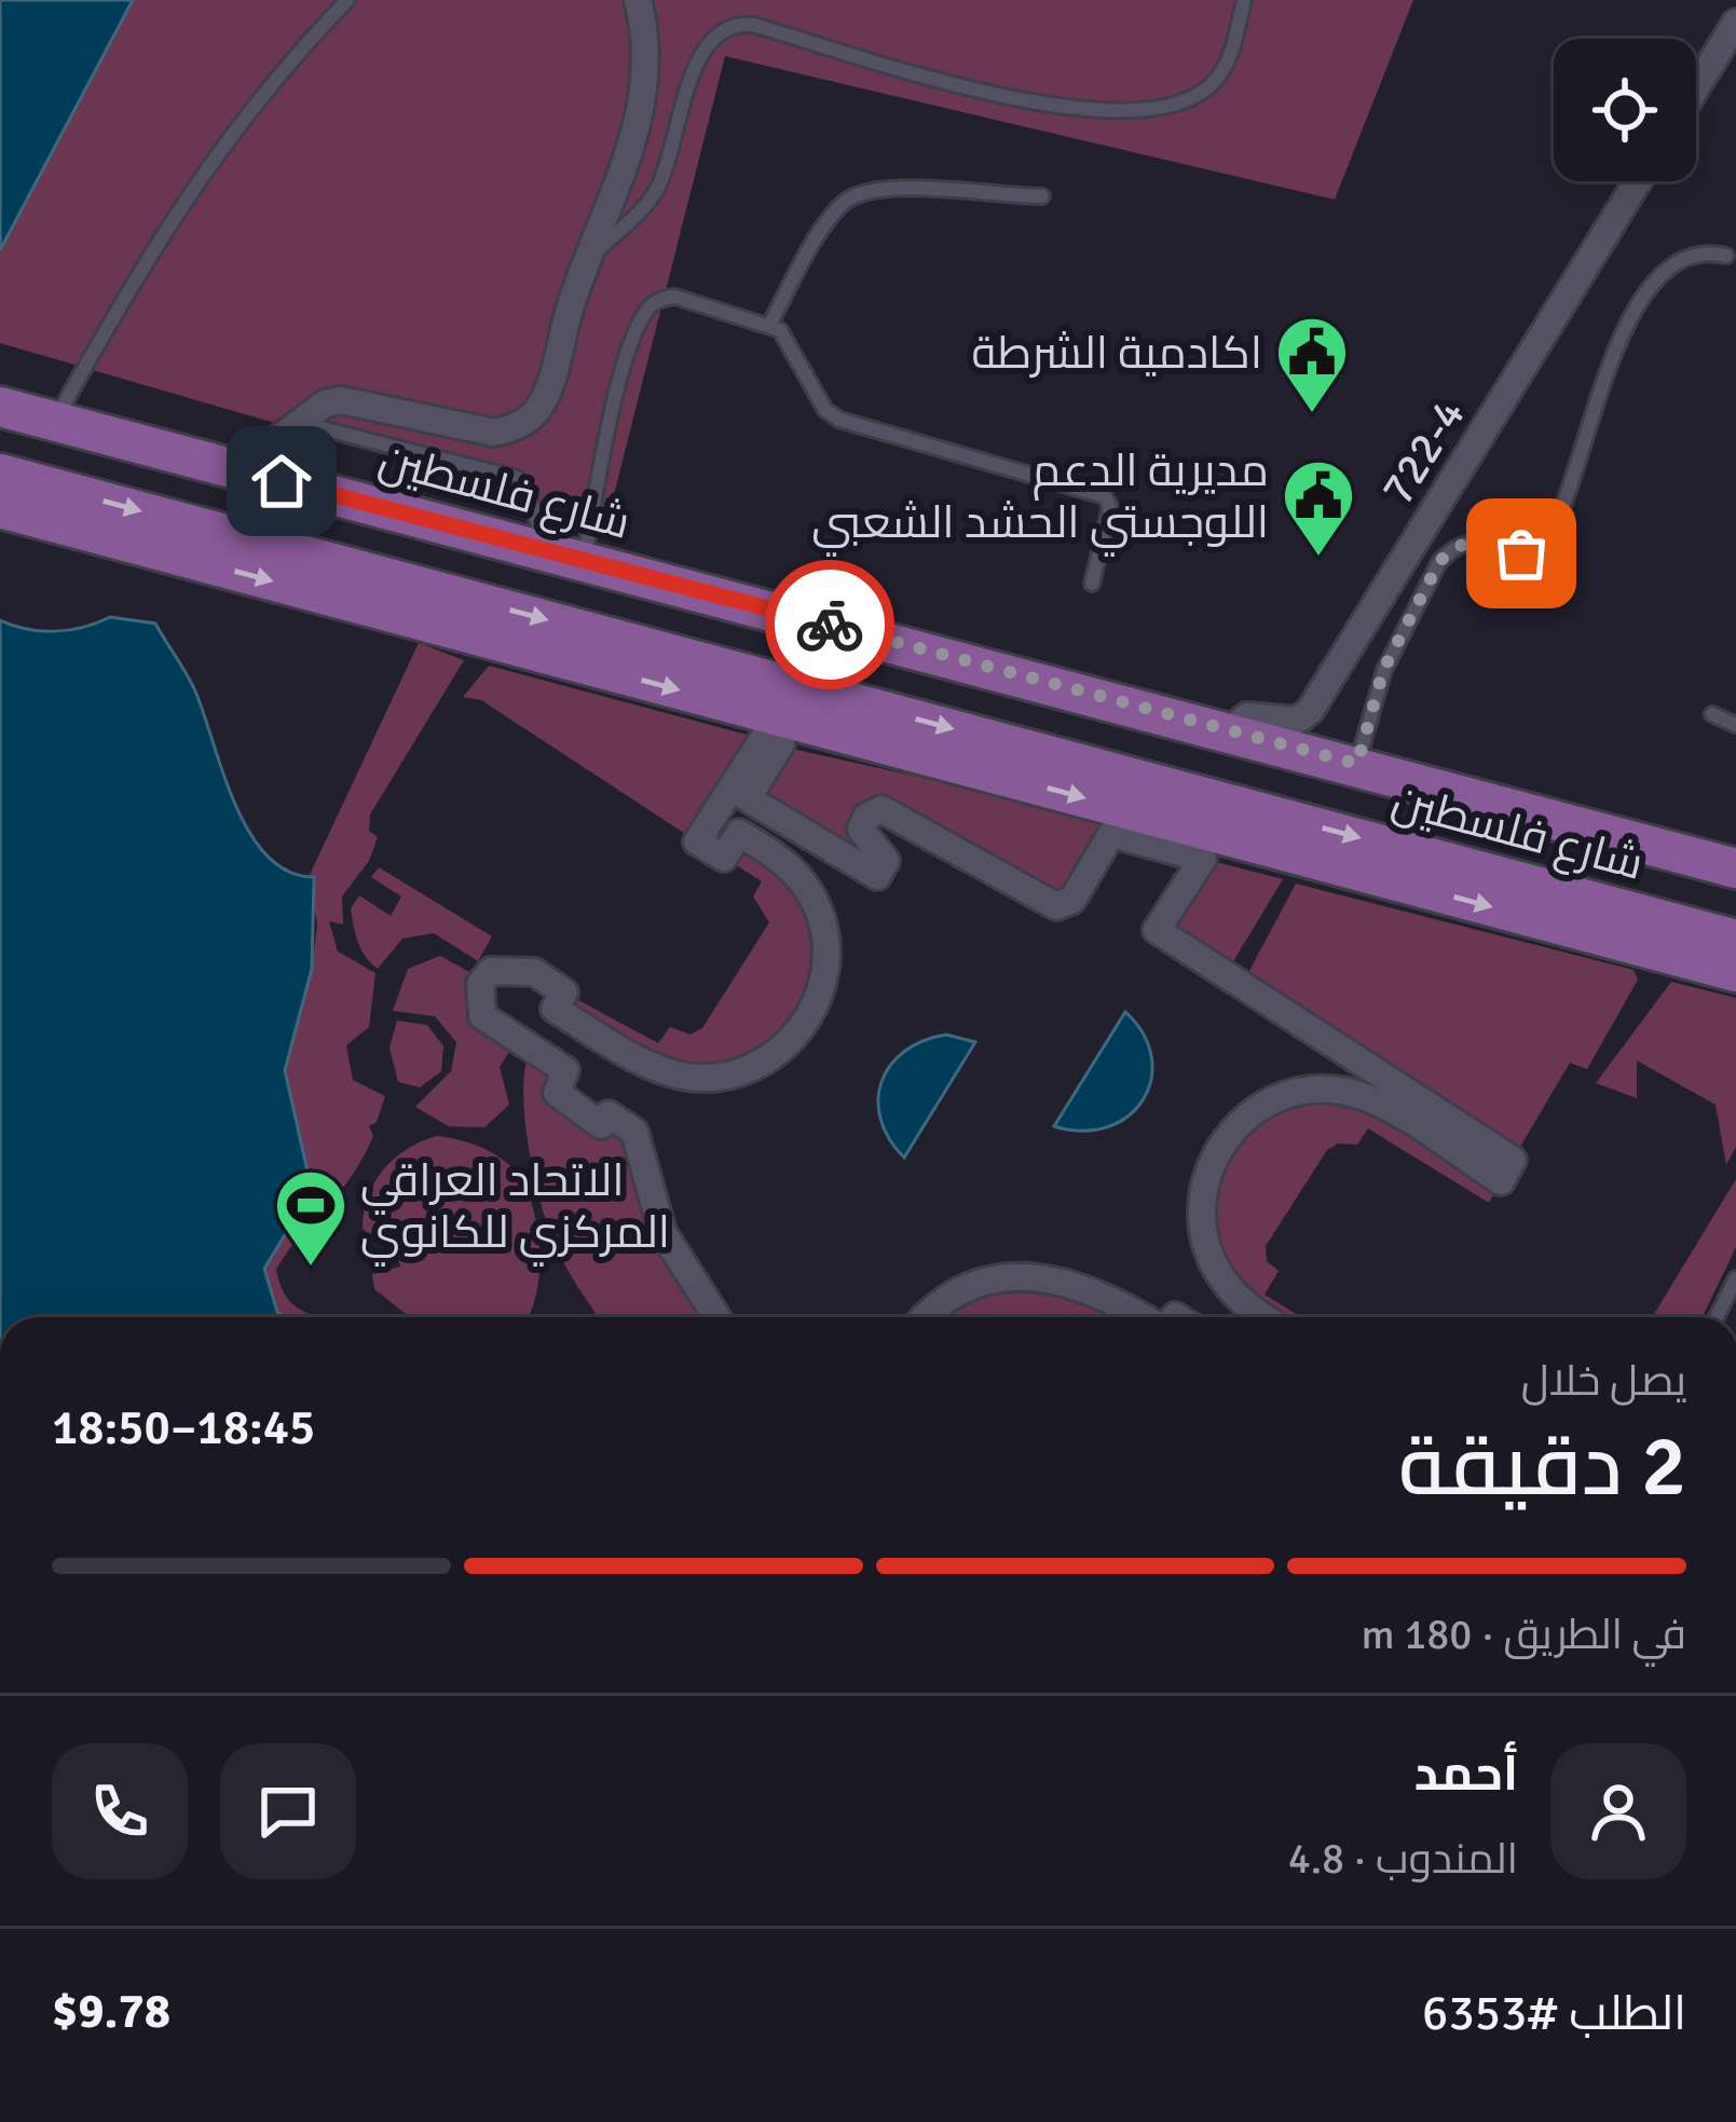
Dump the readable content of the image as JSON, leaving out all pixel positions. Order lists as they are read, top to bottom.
{
  "streets": {
    "main road": ["شارع فلسطين"],
    "street": ["722-4"]
  },
  "crossings": [
    ["722-4", "شارع فلسطين"]
  ],
  "places": {
    "public building": ["اكادمية الشرطة", "مديرية الدعم اللوجستي الحشد الشعبي"],
    "sports": ["الاتحاد العراقي المركزي للكانوي"]
  },
  "page": {
    "heading": ["2 دقيقة", "يصل خلال", "18:45–18:50"],
    "panel": [
      "أحمد",
      "المندوب · 4.8",
      "الطلب #6353",
      "$9.78"
    ],
    "bar": "في الطريق · 180 m"
  }
}
